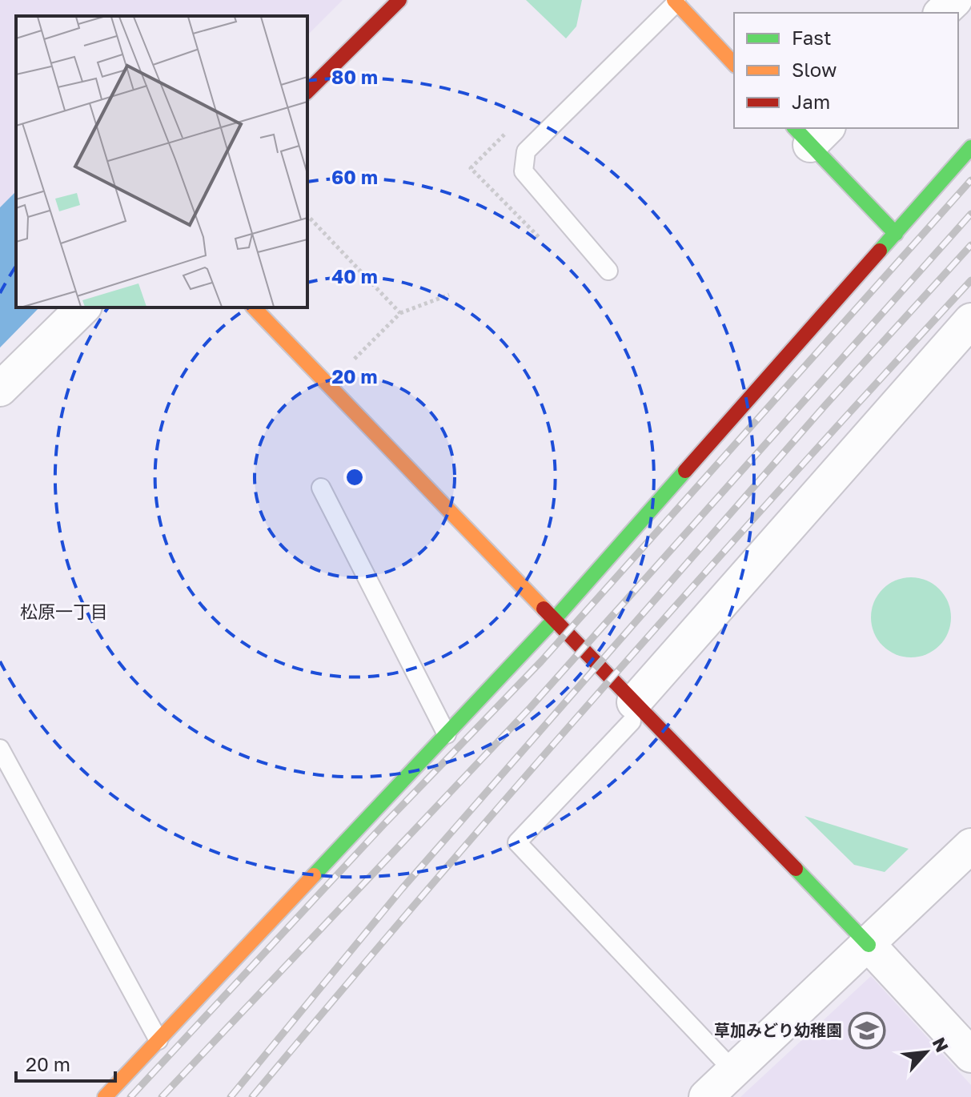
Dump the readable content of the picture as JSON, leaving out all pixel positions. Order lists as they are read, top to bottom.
{
  "districts": ["松原一丁目"],
  "places": {
    "school or university": ["草加みどり幼稚園"]
  },
  "legend": ["Fast", "Slow", "Jam"],
  "scale_bar": "20 m",
  "north": "top right",
  "rings": [
    "80 m",
    "60 m",
    "40 m",
    "20 m"
  ]
}
